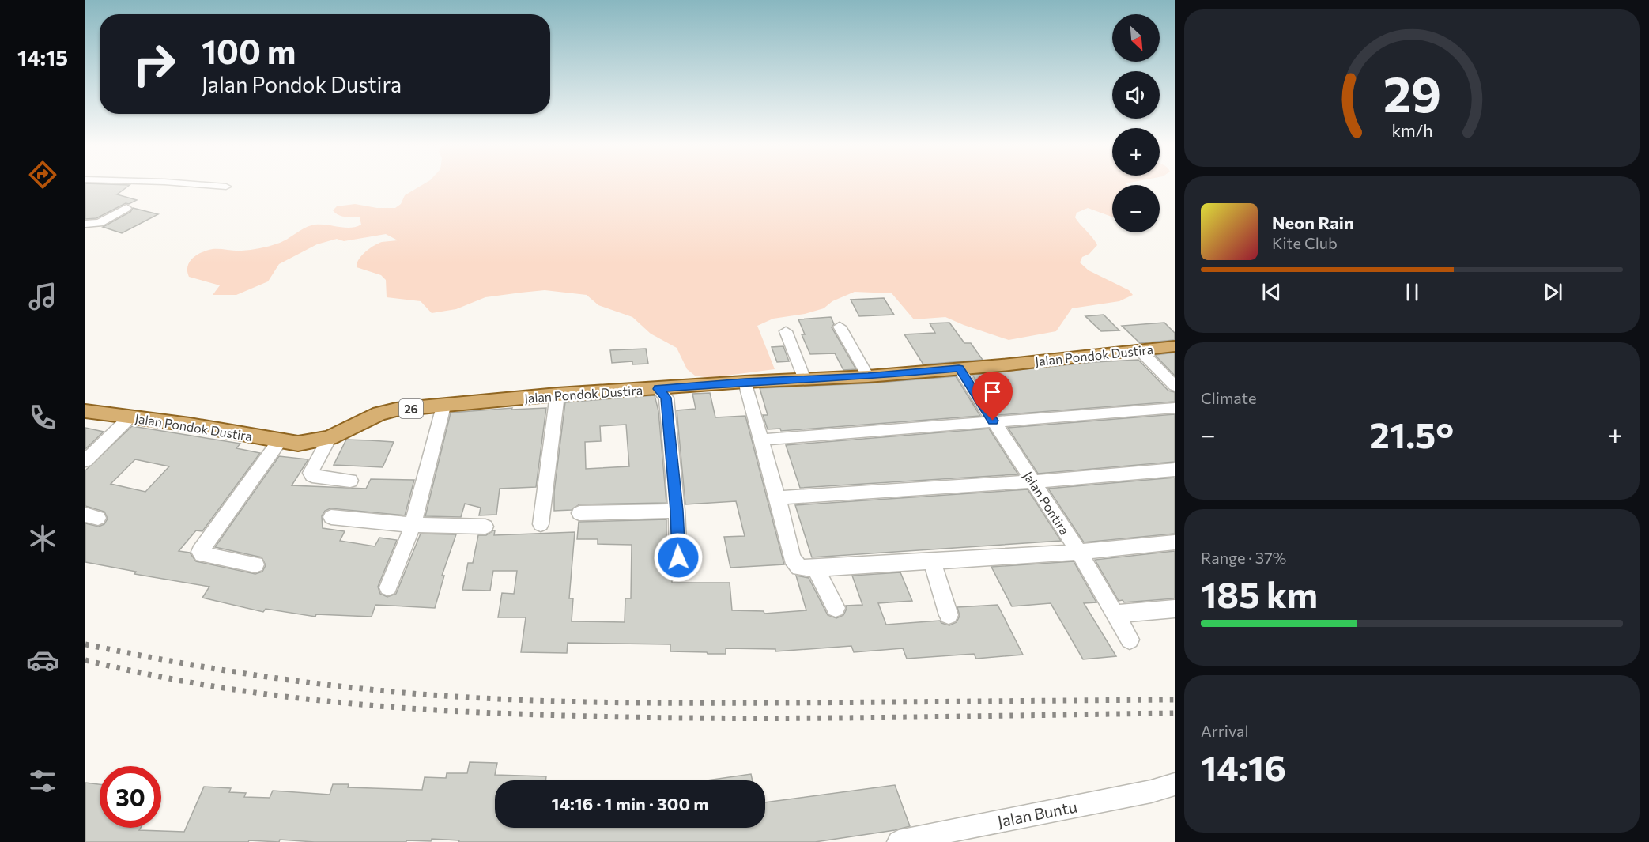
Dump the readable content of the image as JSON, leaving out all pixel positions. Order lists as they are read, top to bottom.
{
  "streets": {
    "main road": ["Jalan Pondok Dustira", "26"],
    "street": ["Jalan Pontira", "Jalan Buntu"]
  },
  "crossings": [
    ["Jalan Pondok Dustira", "Jalan Pontira"]
  ],
  "north": "bottom right",
  "page": {
    "tabs": "14:15",
    "map_buttons": ["+", "−"],
    "turn": ["100 m", "Jalan Pondok Dustira"],
    "song": ["Neon Rain", "Kite Club"],
    "tile": [
      "Climate",
      ["Range · 37%", "185 km"],
      ["Arrival", "14:16"]
    ],
    "heat": ["−", "21.5°", "+"],
    "limit": "30",
    "trip": "14:16 · 1 min · 300 m",
    "gauge": ["29", "km/h"]
  }
}
